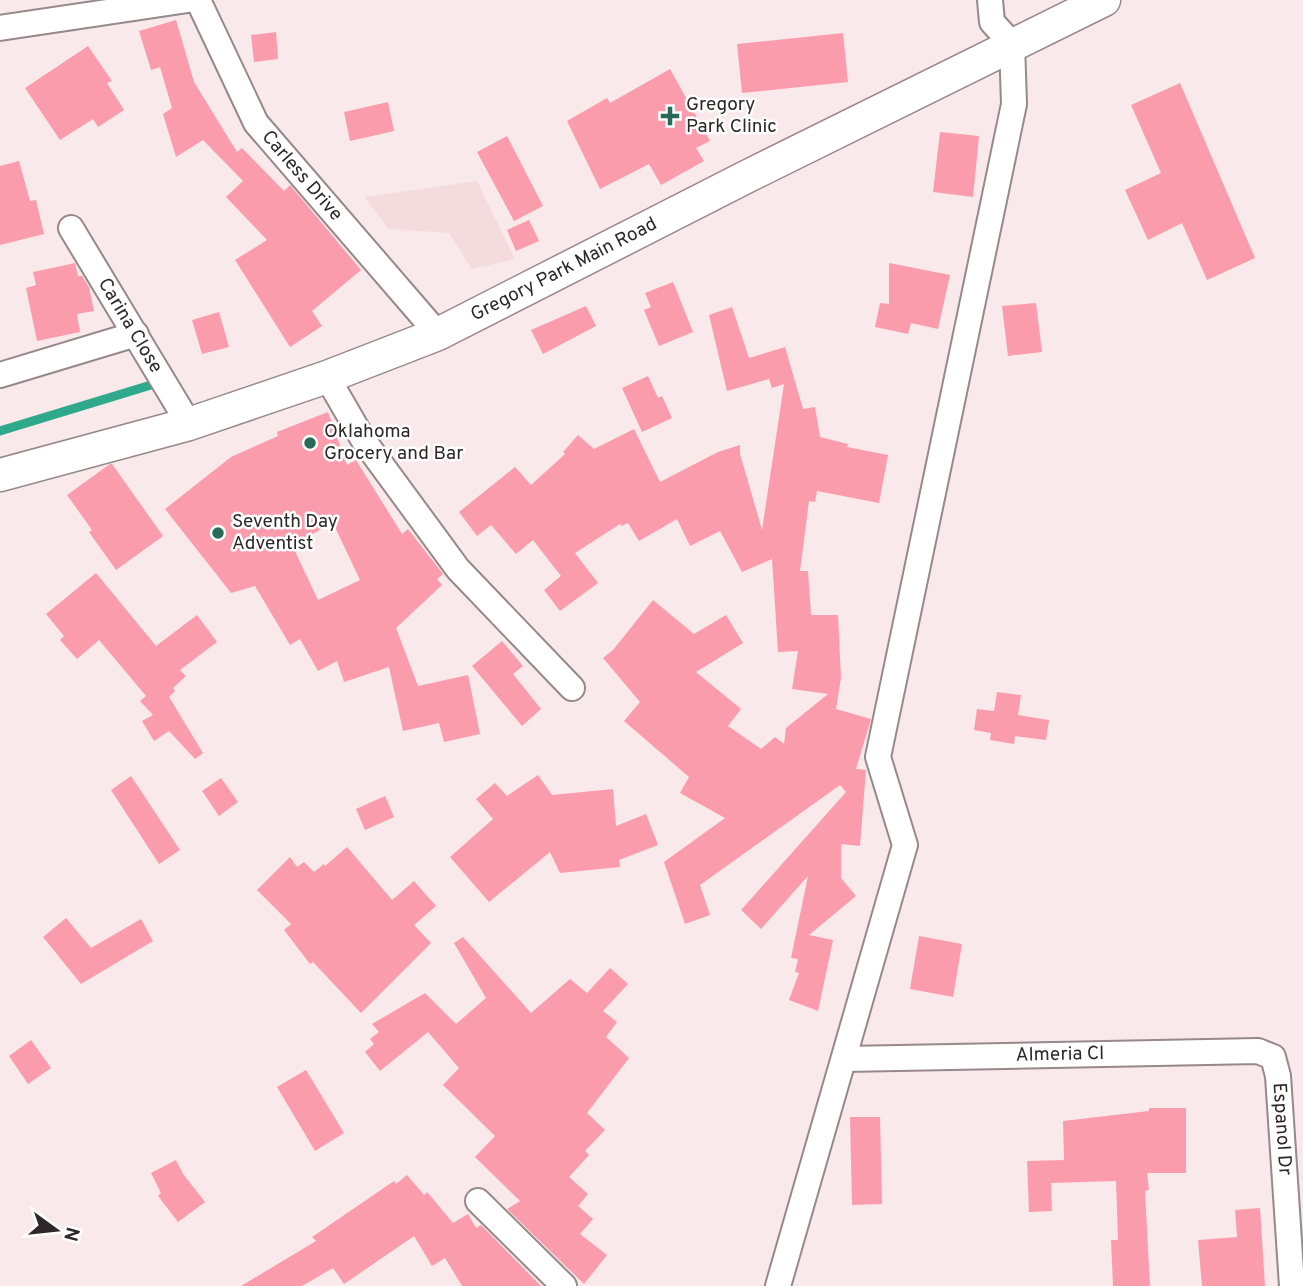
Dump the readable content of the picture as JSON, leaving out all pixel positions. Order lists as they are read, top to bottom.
{
  "streets": {
    "street": [
      "Carless Drive",
      "Gregory Park Main Road",
      "Carina Close",
      "Almeria Cl",
      "Espanol Dr"
    ]
  },
  "crossings": [
    ["Carless Drive", "Gregory Park Main Road"],
    ["Gregory Park Main Road", "Carina Close"],
    ["Almeria Cl", "Espanol Dr"]
  ],
  "places": {
    "health": ["Gregory Park Clinic"],
    "other": ["Oklahoma Grocery and Bar", "Seventh Day Adventist"]
  },
  "north": "right"
}
